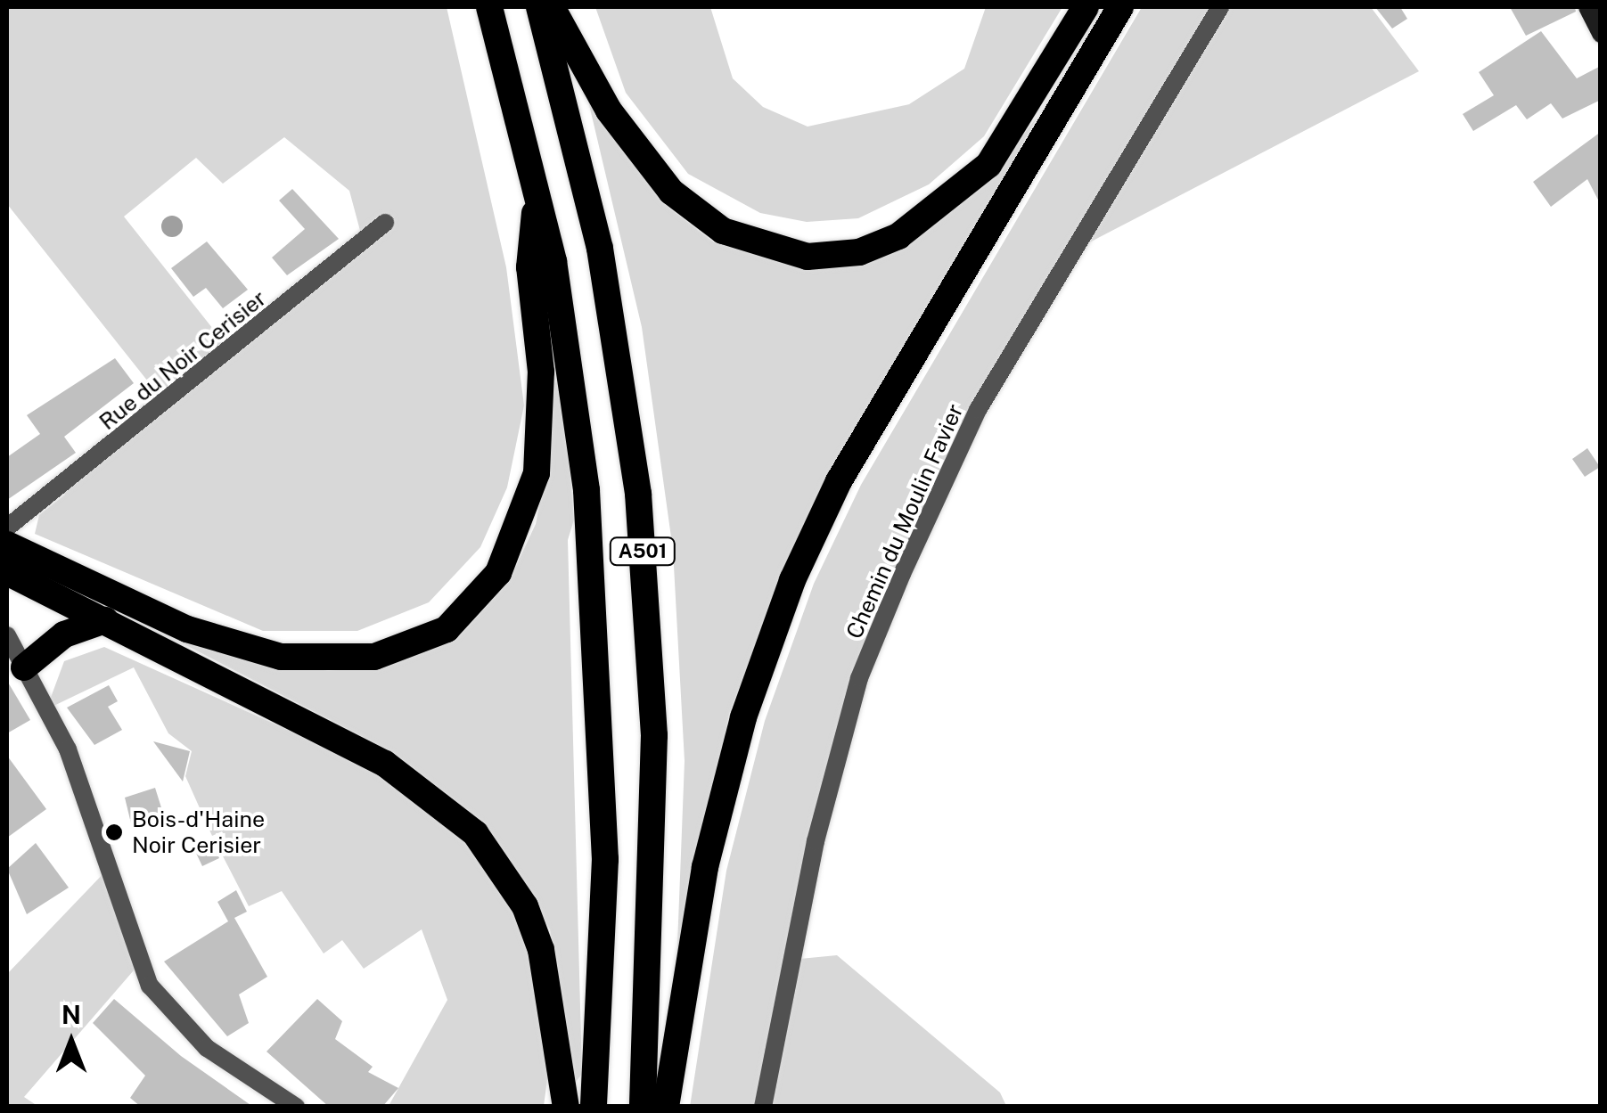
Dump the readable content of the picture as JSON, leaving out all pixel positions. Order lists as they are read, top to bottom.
{
  "streets": {
    "highway": ["A501"],
    "street": ["Rue du Noir Cerisier", "Chemin du Moulin Favier"]
  },
  "places": ["Bois-d'Haine Noir Cerisier"],
  "north": "top"
}
